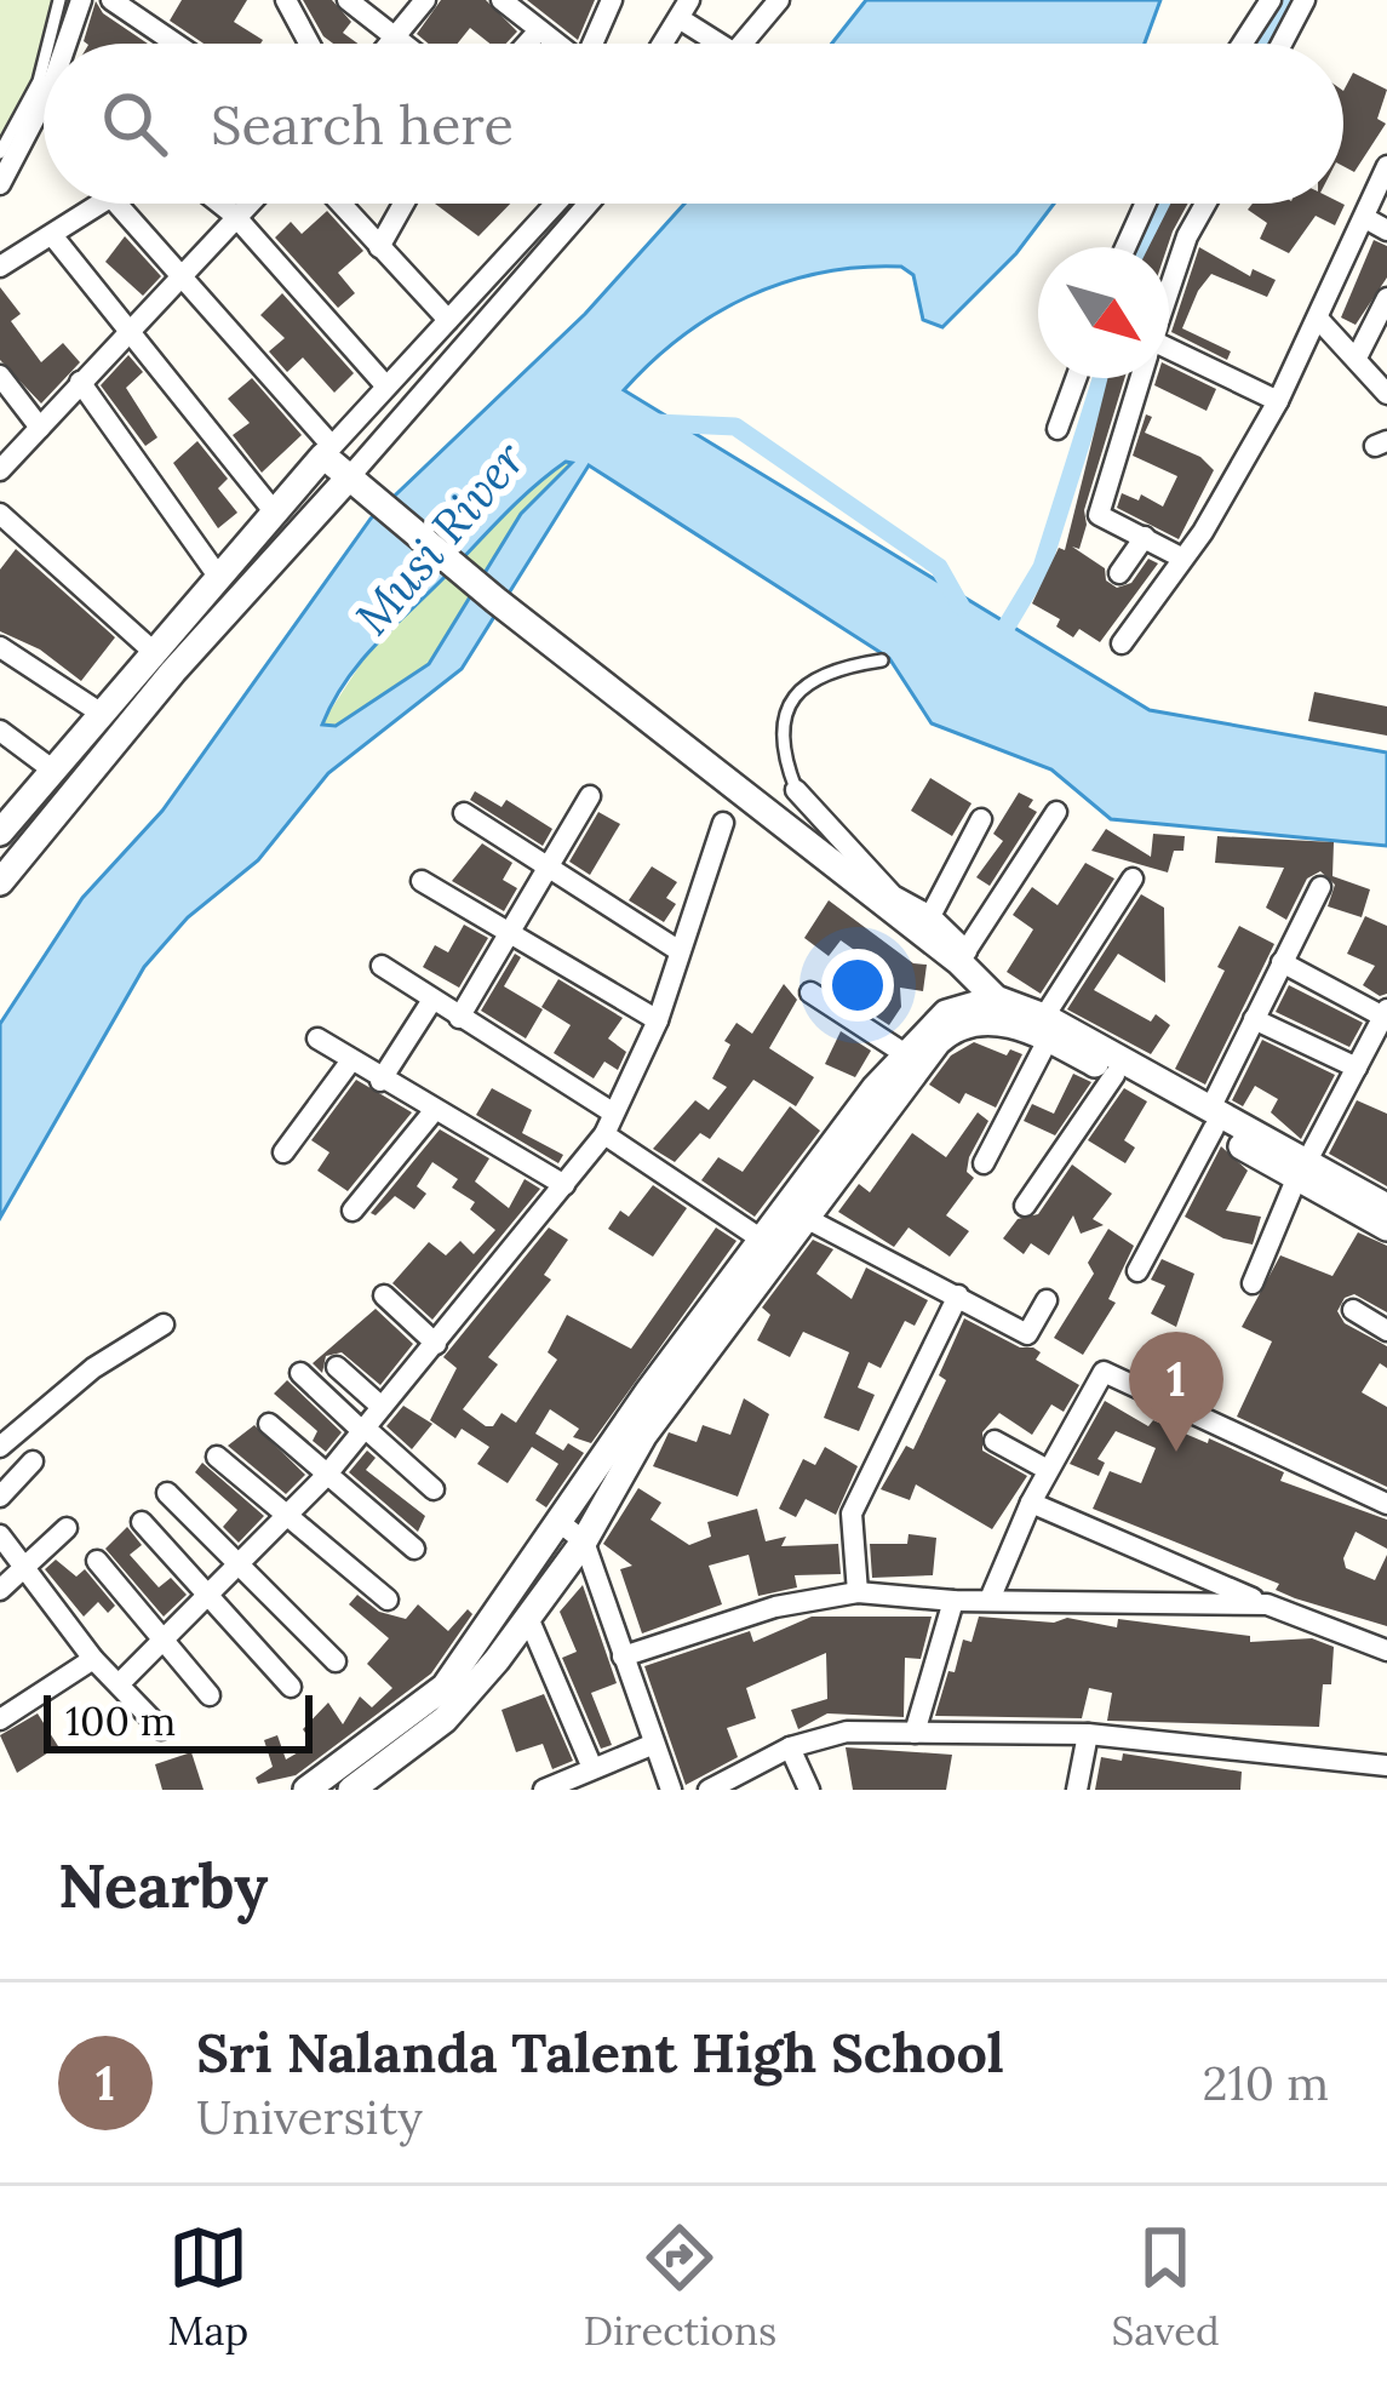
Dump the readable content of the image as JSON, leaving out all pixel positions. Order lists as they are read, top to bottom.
{
  "water": ["Musi River"],
  "scale_bar": "100 m",
  "north": "bottom right",
  "page": {
    "search": "Search here",
    "pins": "1",
    "scale": "100 m",
    "heading": "Nearby",
    "list": [
      {
        "mark": "1",
        "name": "Sri Nalanda Talent High School",
        "note": "University",
        "value": "210 m"
      }
    ],
    "nav": ["Map", "Directions", "Saved"]
  }
}
